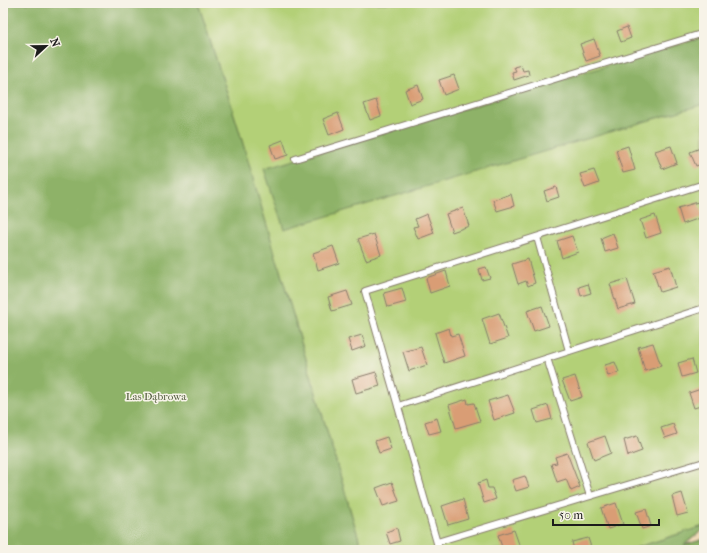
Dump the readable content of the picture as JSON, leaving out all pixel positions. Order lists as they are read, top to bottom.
{
  "parks": ["Las Dąbrowa"],
  "scale_bar": "50 m",
  "north": "right"
}
